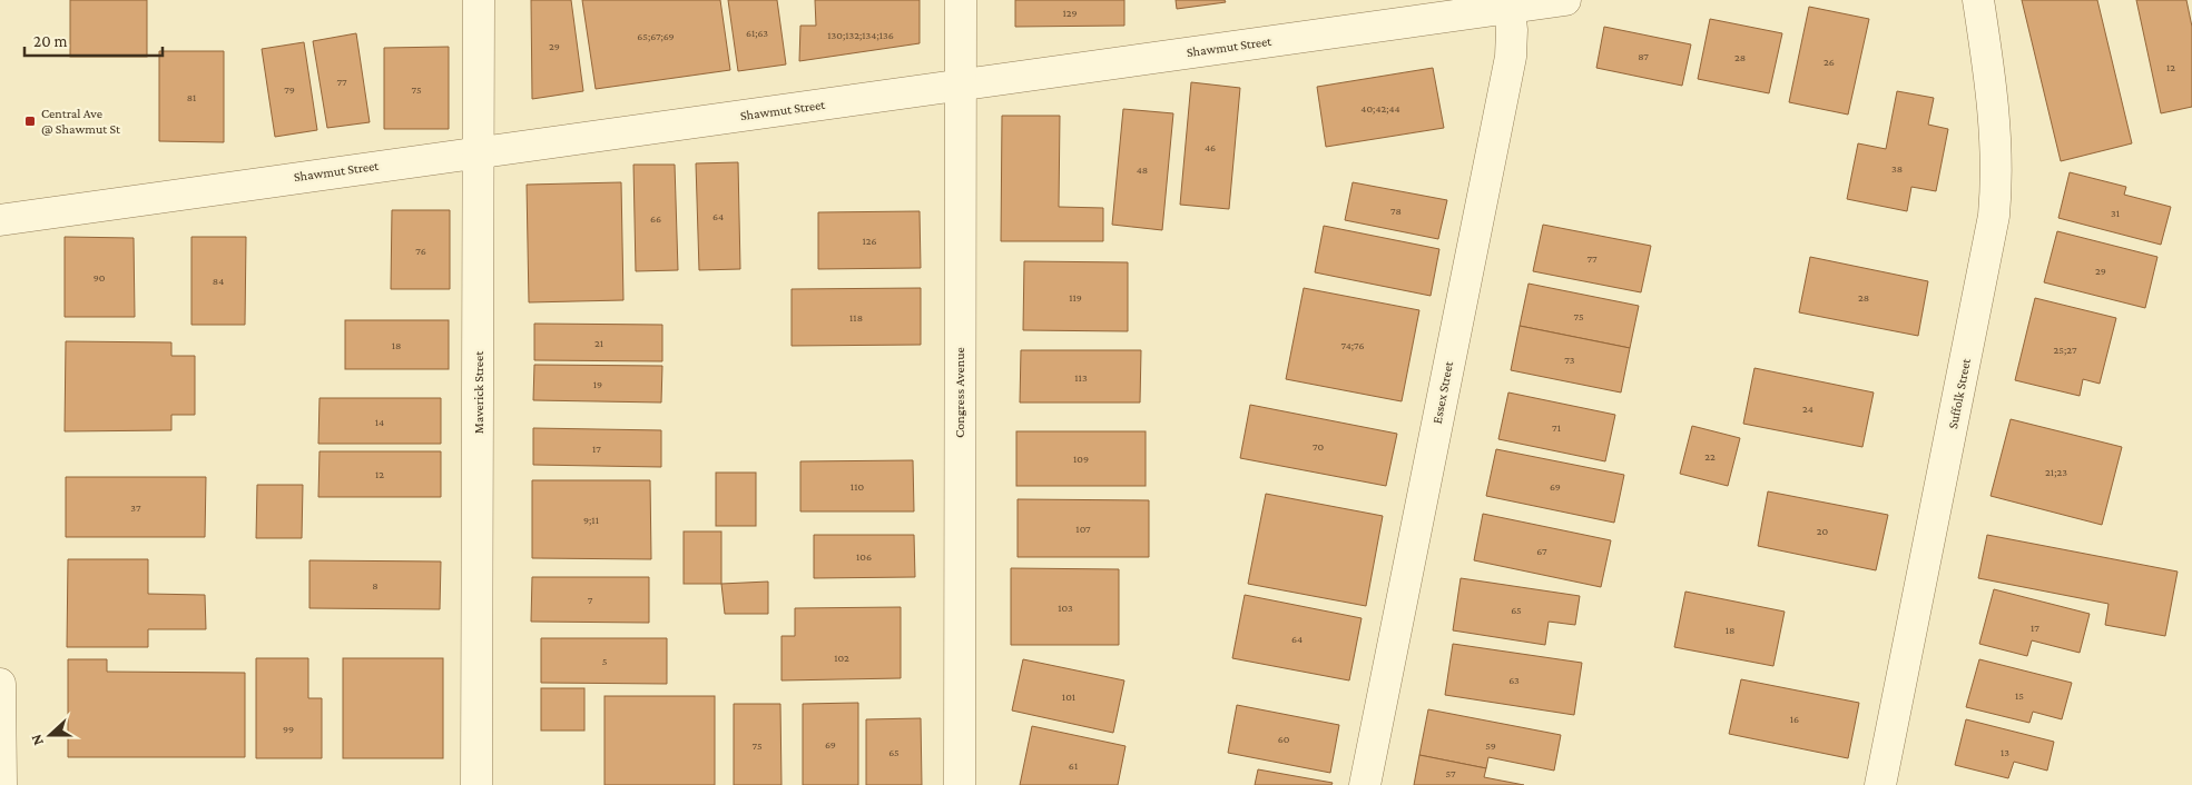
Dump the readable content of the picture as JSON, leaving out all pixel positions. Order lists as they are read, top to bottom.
{
  "streets": {
    "street": [
      "Shawmut Street",
      "Maverick Street",
      "Congress Avenue",
      "Essex Street",
      "Suffolk Street"
    ]
  },
  "crossings": [
    ["Shawmut Street", "Maverick Street"],
    ["Shawmut Street", "Congress Avenue"],
    ["Shawmut Street", "Essex Street"]
  ],
  "places": {
    "transit": ["Central Ave @ Shawmut St"]
  },
  "house_numbers": [
    "129",
    "61;63",
    "130;132;134;136",
    "65;67;69",
    "29",
    "87",
    "28",
    "26",
    "12",
    "77",
    "79",
    "75",
    "81",
    "40;42;44",
    "46",
    "38",
    "48",
    "78",
    "31",
    "64",
    "66",
    "126",
    "76",
    "77",
    "29",
    "90",
    "84",
    "119",
    "28",
    "75",
    "118",
    "21",
    "18",
    "74;76",
    "25;27",
    "73",
    "113",
    "19",
    "24",
    "14",
    "71",
    "70",
    "17",
    "22",
    "109",
    "21;23",
    "12",
    "110",
    "69",
    "37",
    "9;11",
    "107",
    "20",
    "67",
    "106",
    "8",
    "7",
    "103",
    "65",
    "17",
    "18",
    "64",
    "102",
    "5",
    "63",
    "15",
    "101",
    "16",
    "99",
    "60",
    "69",
    "75",
    "59",
    "65",
    "13",
    "61",
    "57"
  ],
  "scale_bar": "20 m",
  "north": "left"
}
